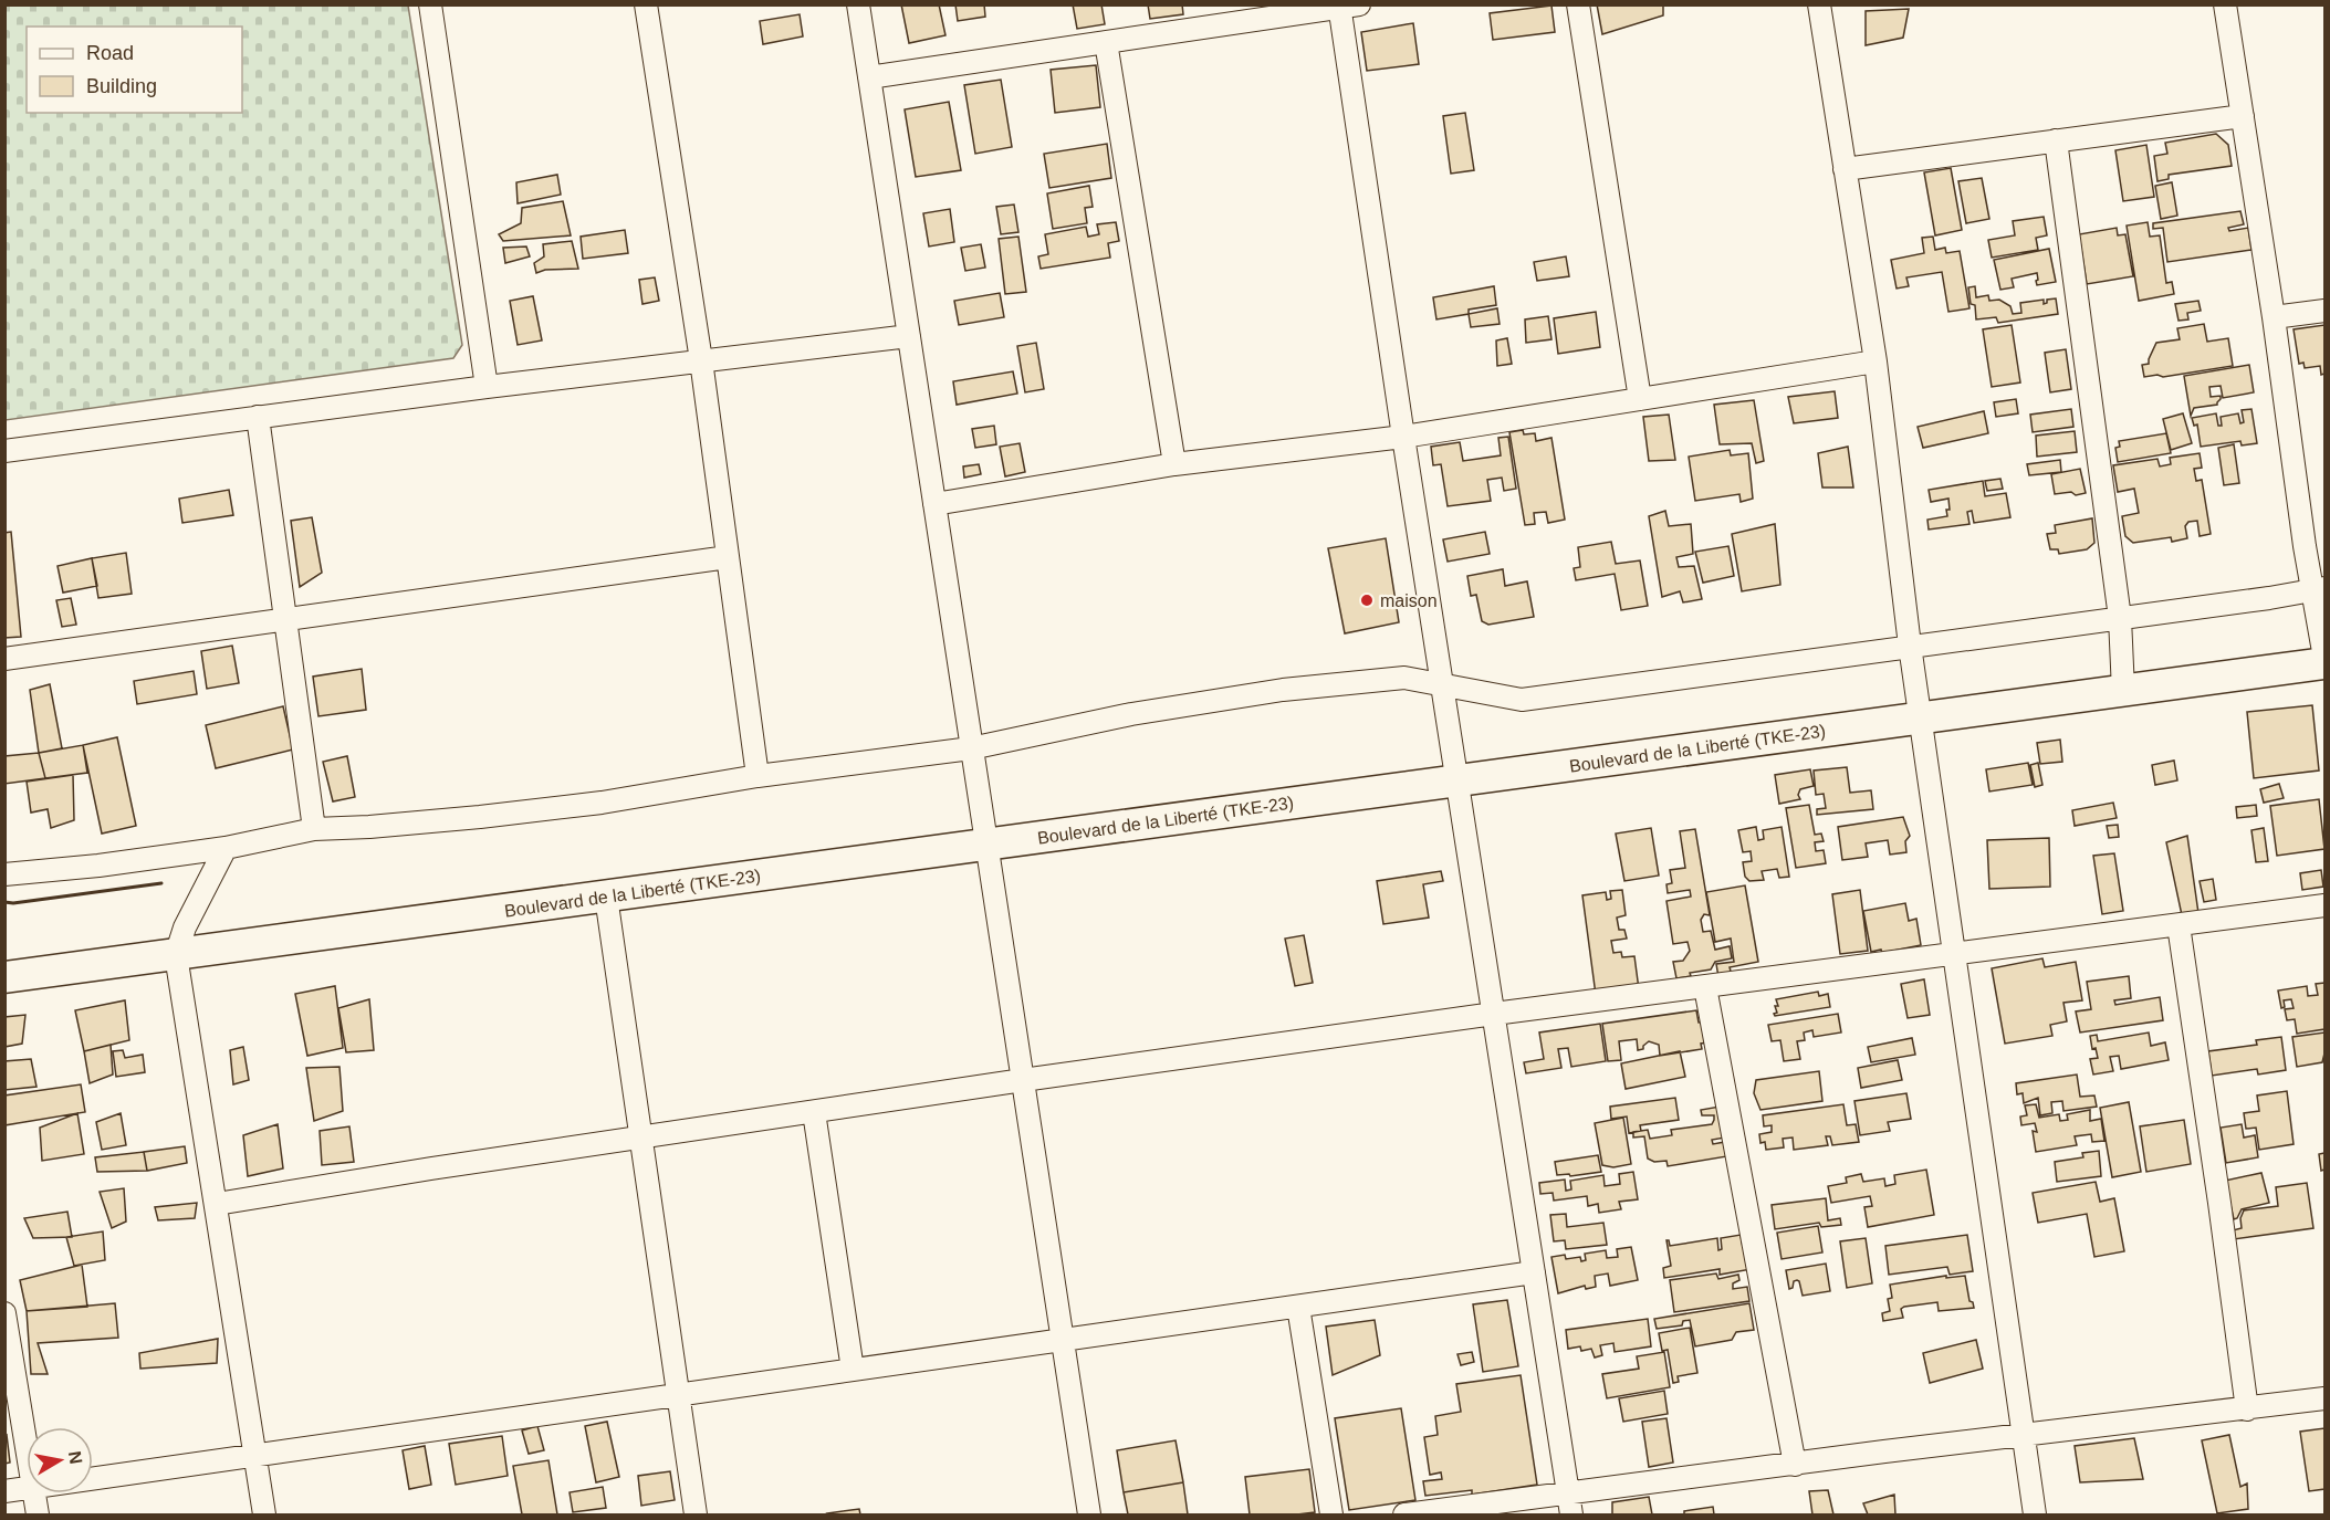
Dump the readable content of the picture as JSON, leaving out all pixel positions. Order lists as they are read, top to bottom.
{
  "streets": {
    "street": ["Boulevard de la Liberté (TKE-23)"]
  },
  "places": ["maison"],
  "legend": ["Road", "Building"],
  "north": "right"
}
